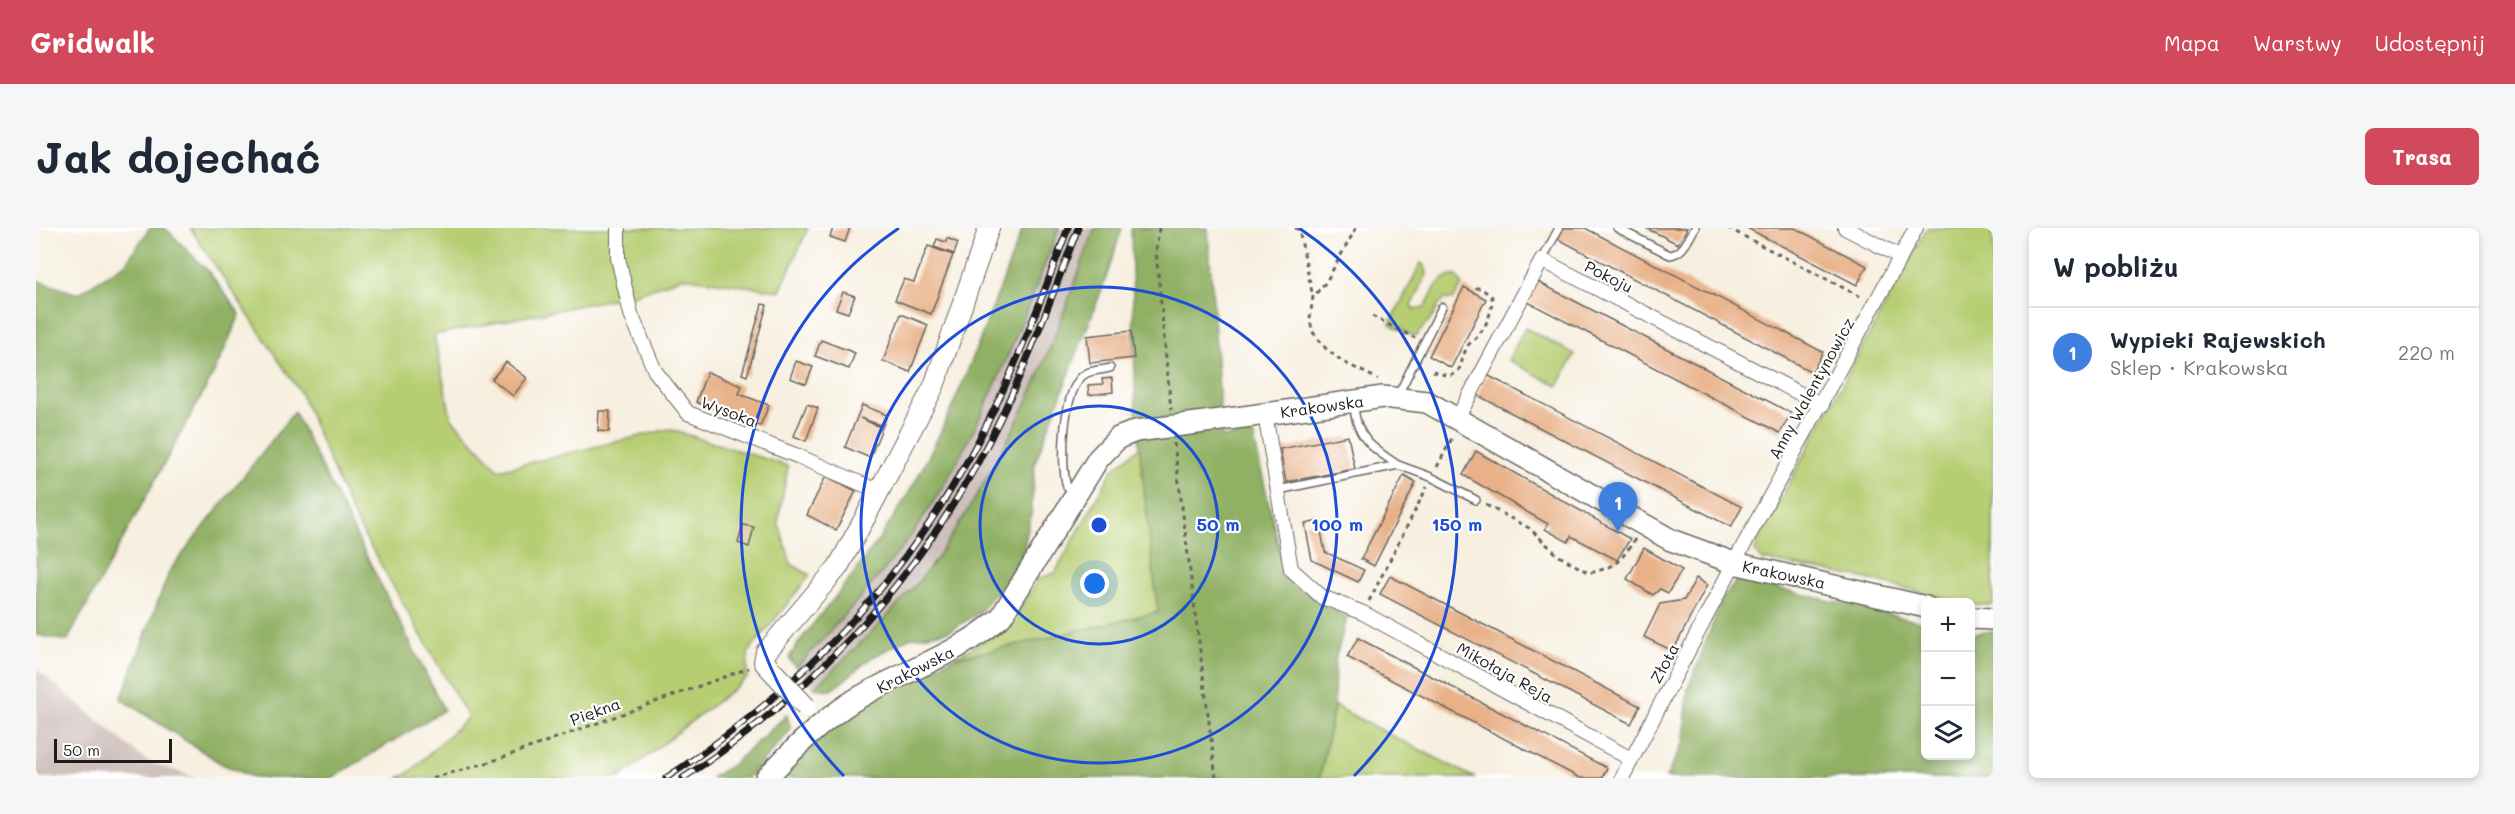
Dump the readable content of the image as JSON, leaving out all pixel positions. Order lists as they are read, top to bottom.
{
  "streets": {
    "main road": ["Krakowska"],
    "street": [
      "Pokoju",
      "Anny Walentynowicz",
      "Wysoka",
      "Złota",
      "Mikołaja Reja"
    ],
    "path": ["Piękna"]
  },
  "crossings": [
    ["Pokoju", "Anny Walentynowicz"],
    ["Anny Walentynowicz", "Krakowska"],
    ["Anny Walentynowicz", "Złota"],
    ["Krakowska", "Złota"],
    ["Krakowska", "Mikołaja Reja"],
    ["Złota", "Mikołaja Reja"]
  ],
  "scale_bar": "50 m",
  "page": {
    "header": "Gridwalk",
    "nav": ["Mapa", "Warstwy", "Udostępnij"],
    "buttons": "Trasa",
    "title": "Jak dojechać",
    "heading": "W pobliżu",
    "list": [
      {
        "mark": "1",
        "name": "Wypieki Rajewskich",
        "note": "Sklep · Krakowska",
        "value": "220 m"
      }
    ],
    "pins": "1",
    "map_buttons": ["+", "−"],
    "scale": "50 m"
  },
  "rings": ["50 m", "100 m", "150 m"]
}
